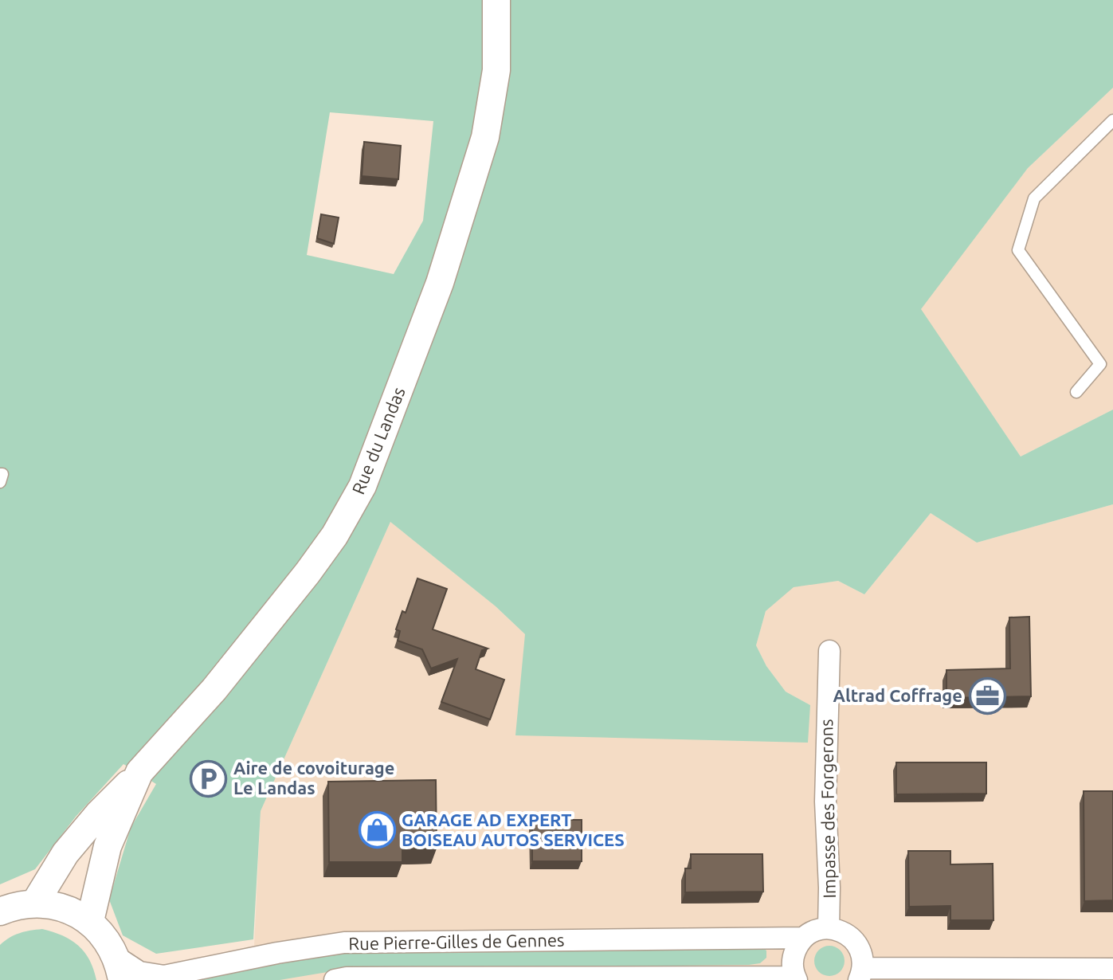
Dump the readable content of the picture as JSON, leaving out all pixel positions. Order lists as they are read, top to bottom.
{
  "streets": {
    "street": ["Rue du Landas", "Impasse des Forgerons", "Rue Pierre-Gilles de Gennes"]
  },
  "crossings": [
    ["Impasse des Forgerons", "Rue Pierre-Gilles de Gennes"]
  ],
  "places": {
    "office": ["Altrad Coffrage"],
    "parking": ["Aire de covoiturage Le Landas"],
    "shop": ["GARAGE AD EXPERT BOISEAU AUTOS SERVICES"]
  }
}
